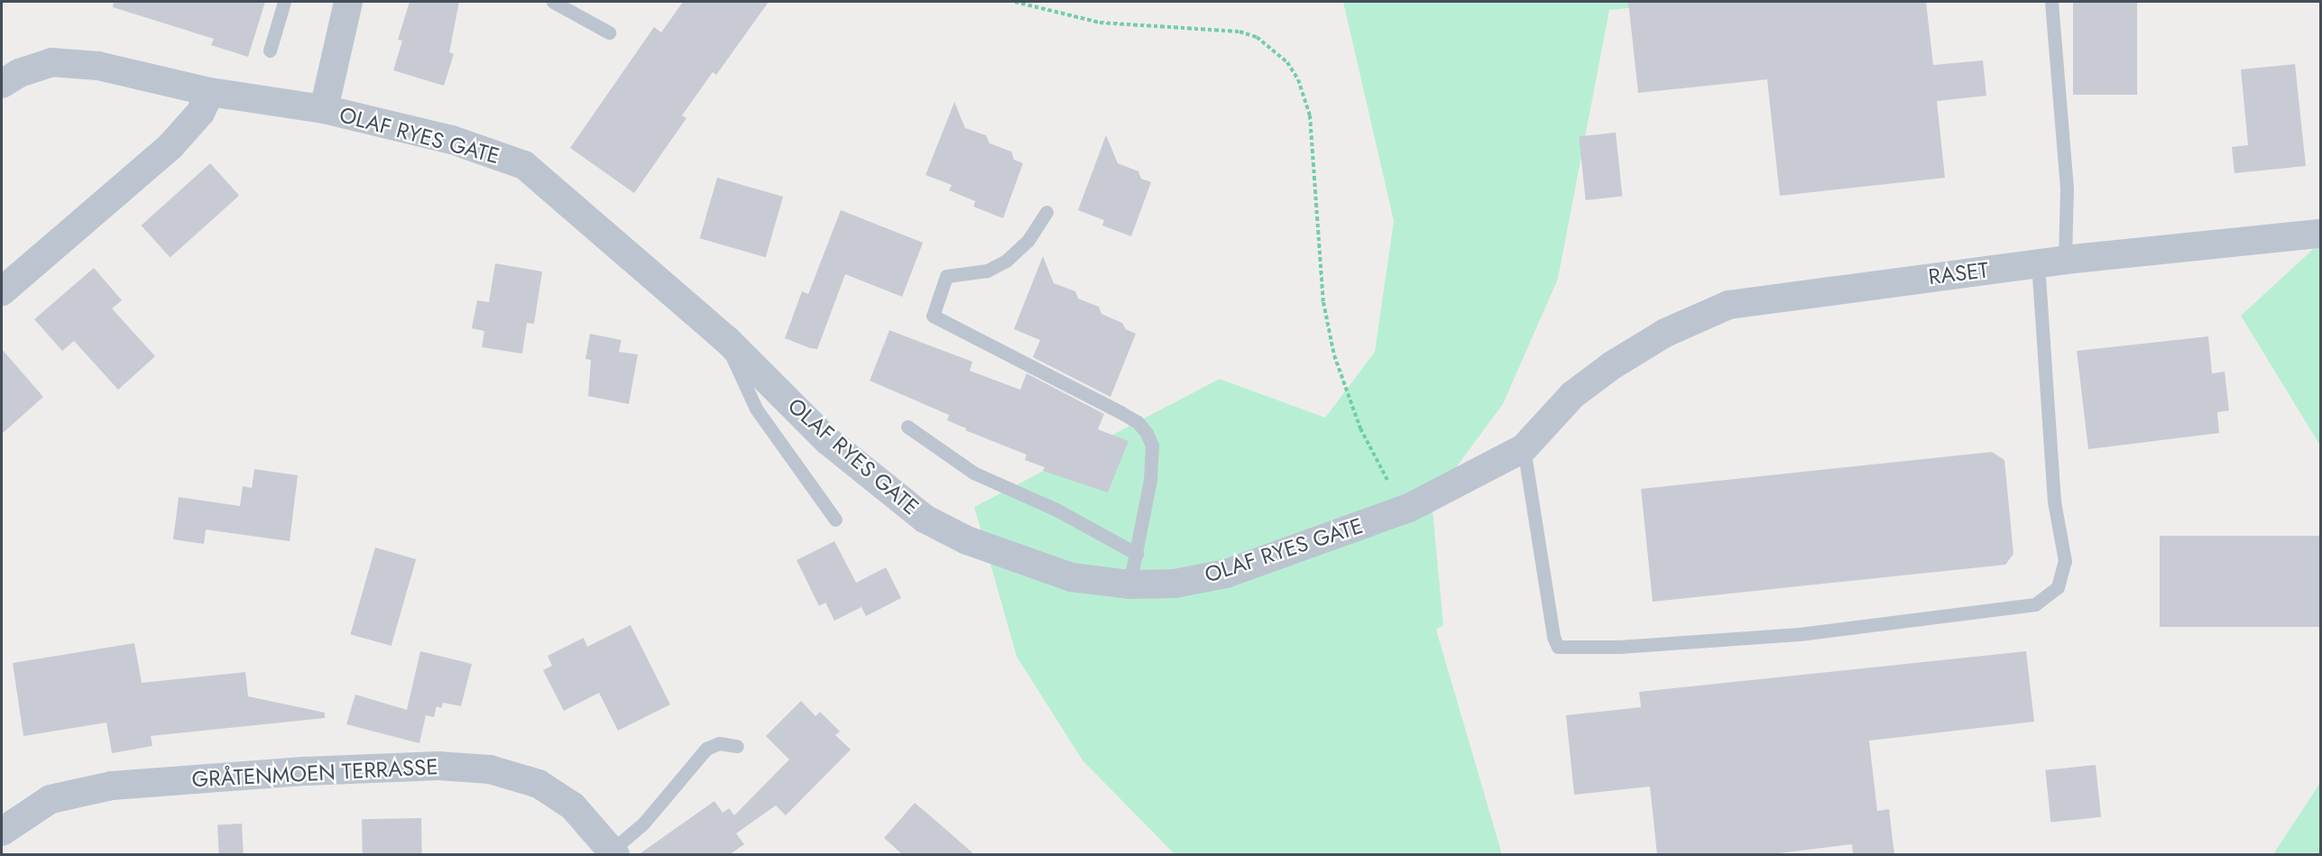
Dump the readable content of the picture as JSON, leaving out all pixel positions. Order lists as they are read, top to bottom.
{
  "streets": {
    "street": ["OLAF RYES GATE", "RASET", "GRÅTENMOEN TERRASSE"]
  },
  "crossings": [
    ["OLAF RYES GATE", "RASET"]
  ]
}
